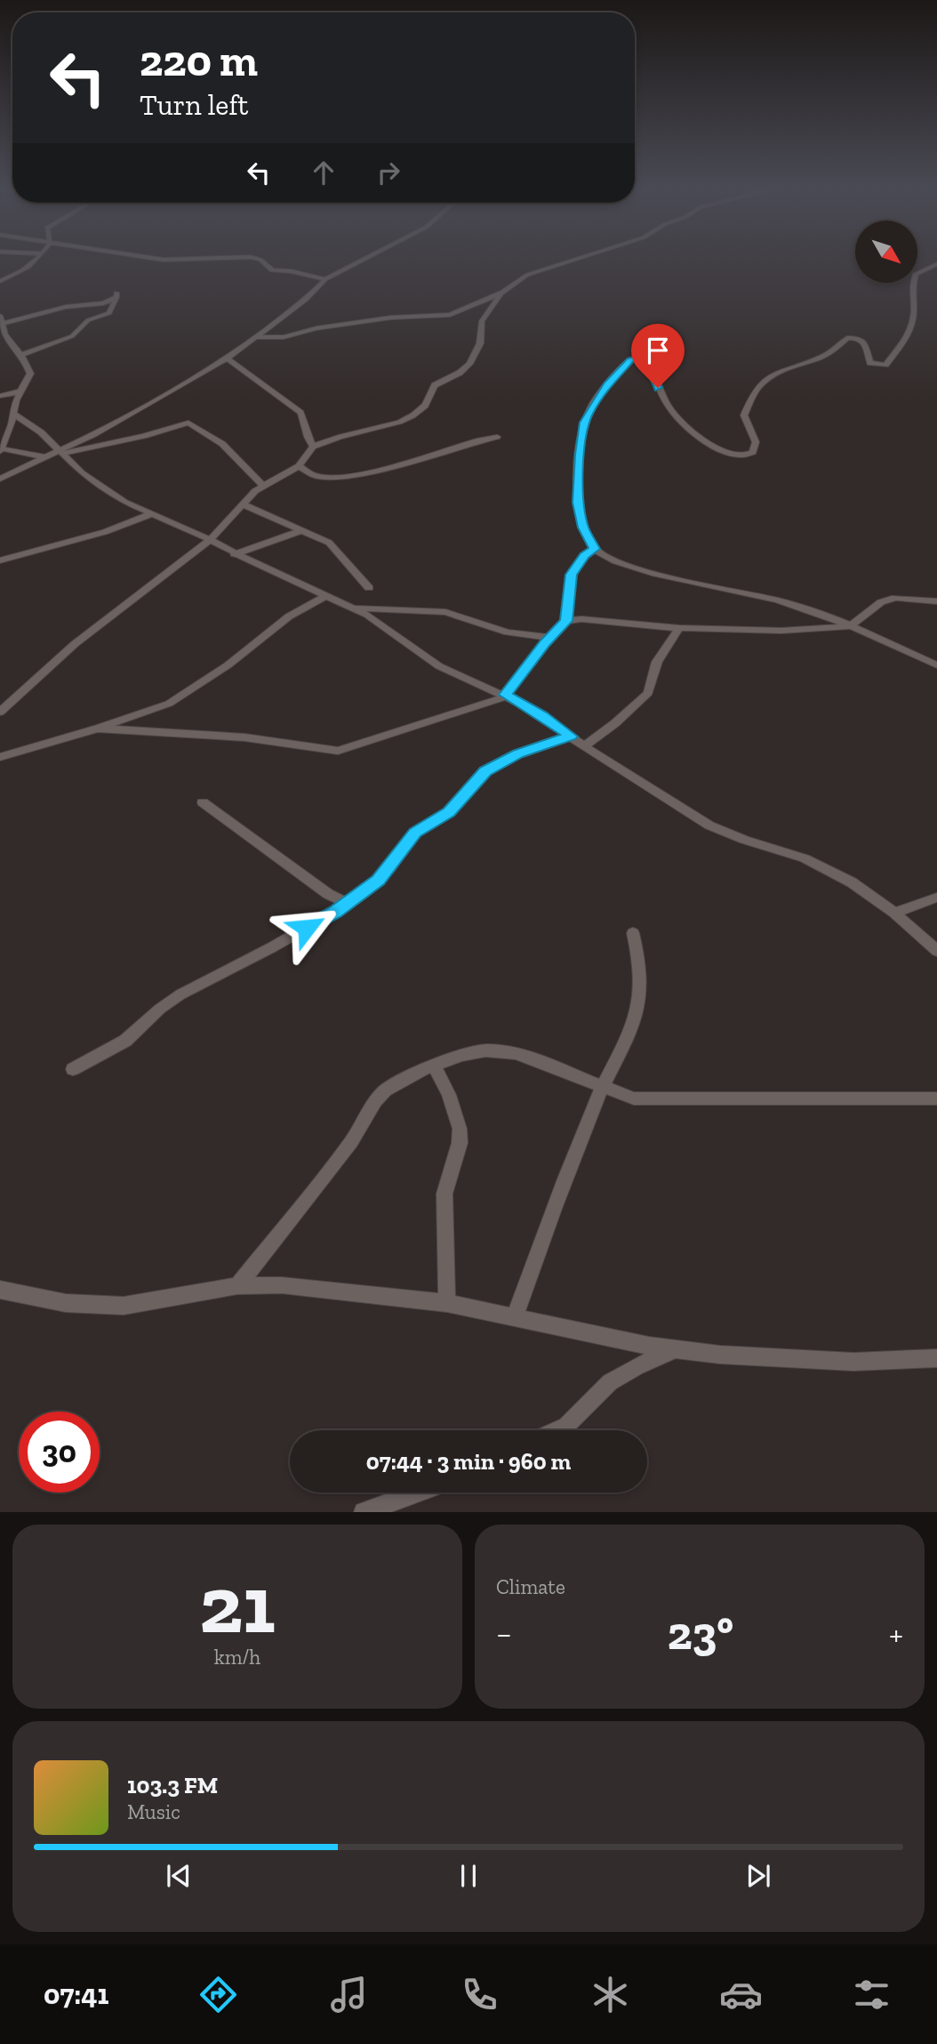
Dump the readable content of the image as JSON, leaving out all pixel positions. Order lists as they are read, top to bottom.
{
  "north": "bottom right",
  "page": {
    "turn": ["220 m", "Turn left"],
    "limit": "30",
    "trip": "07:44 · 3 min · 960 m",
    "tile": [
      ["21", "km/h"],
      "Climate"
    ],
    "heat": ["−", "23°", "+"],
    "song": ["103.3 FM", "Music"],
    "tabs": "07:41"
  }
}
